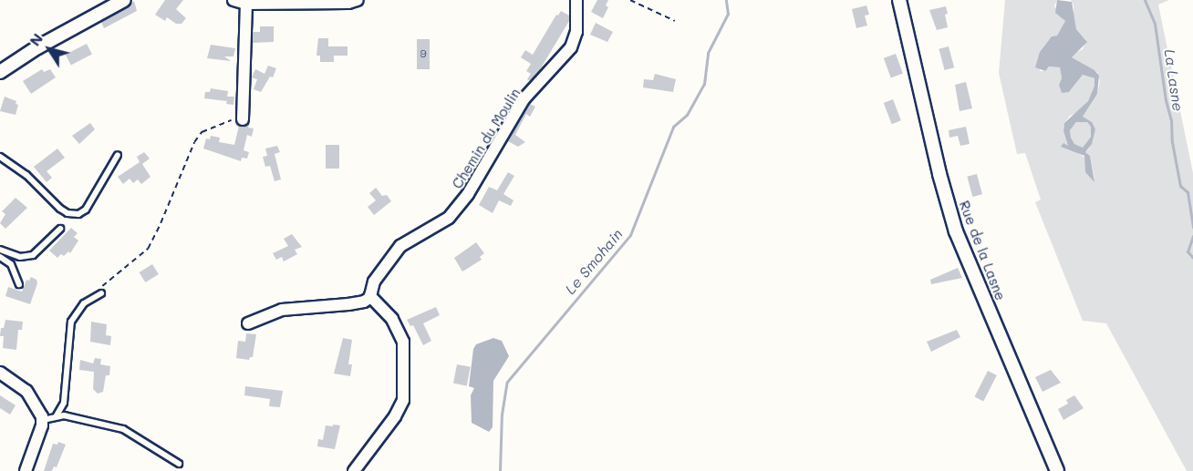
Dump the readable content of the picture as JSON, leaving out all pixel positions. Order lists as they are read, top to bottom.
{
  "streets": {
    "street": ["Chemin du Moulin", "Rue de la Lasne"]
  },
  "water": ["La Lasne", "Le Smohain"],
  "house_numbers": ["9"],
  "north": "top left"
}
